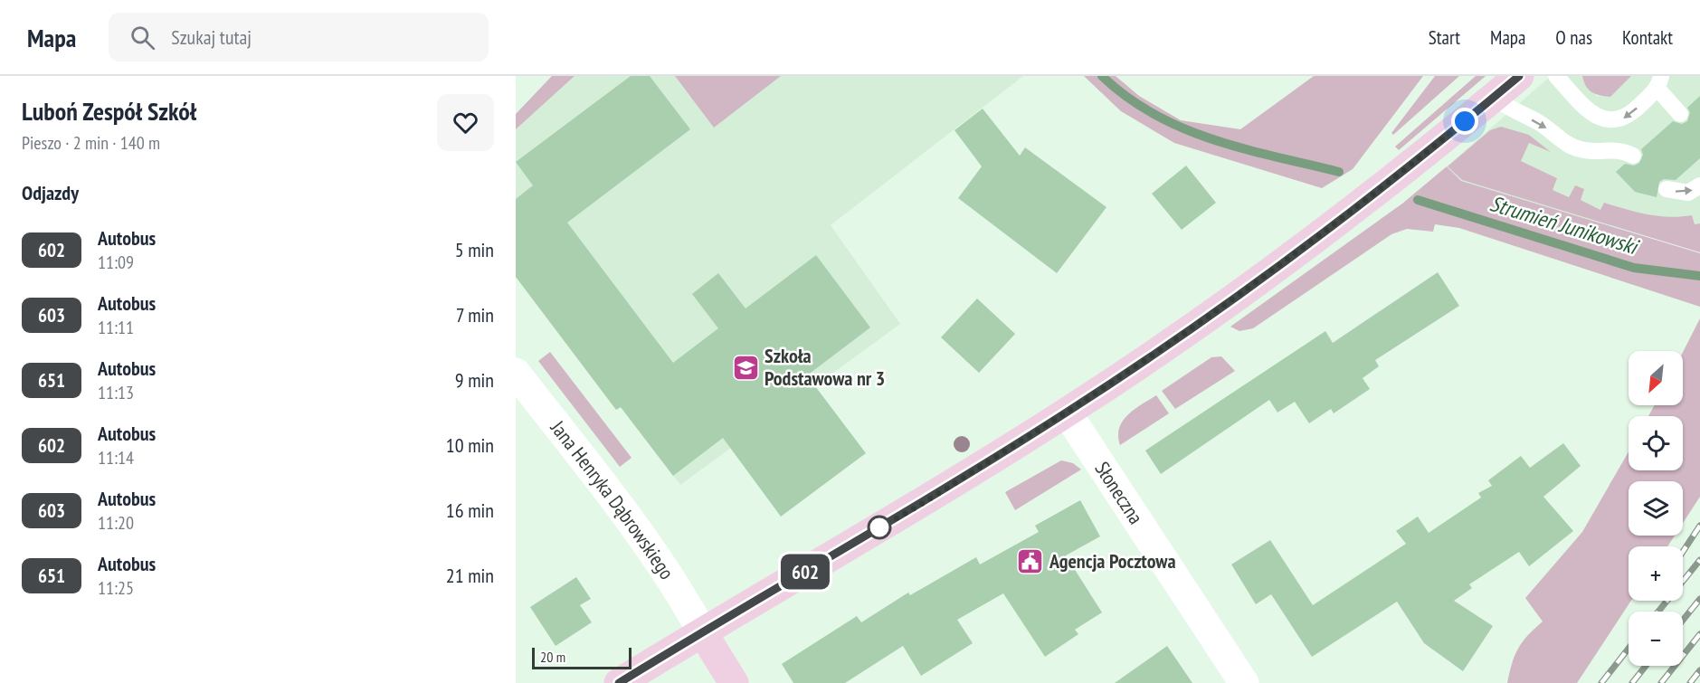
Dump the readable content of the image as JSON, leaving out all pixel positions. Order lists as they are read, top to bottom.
{
  "streets": {
    "street": ["Słoneczna", "Jana Henryka Dąbrowskiego"]
  },
  "water": ["Strumień Junikowski"],
  "places": {
    "school or university": ["Szkoła Podstawowa nr 3"],
    "public building": ["Agencja Pocztowa"]
  },
  "lines": ["bus line 602"],
  "scale_bar": "20 m",
  "north": "bottom left",
  "page": {
    "header": "Mapa",
    "search": "Szukaj tutaj",
    "nav": [
      "Start",
      "Mapa",
      "O nas",
      "Kontakt"
    ],
    "heading": [
      ["Luboń Zespół Szkół", "Pieszo · 2 min · 140 m"],
      "Odjazdy"
    ],
    "on_map": "602",
    "list": [
      {
        "mark": "602",
        "name": "Autobus",
        "note": "11:09",
        "value": "5 min"
      },
      {
        "mark": "603",
        "name": "Autobus",
        "note": "11:11",
        "value": "7 min"
      },
      {
        "mark": "651",
        "name": "Autobus",
        "note": "11:13",
        "value": "9 min"
      },
      {
        "mark": "602",
        "name": "Autobus",
        "note": "11:14",
        "value": "10 min"
      },
      {
        "mark": "603",
        "name": "Autobus",
        "note": "11:20",
        "value": "16 min"
      },
      {
        "mark": "651",
        "name": "Autobus",
        "note": "11:25",
        "value": "21 min"
      }
    ],
    "map_buttons": ["+", "−"],
    "scale": "20 m"
  }
}
